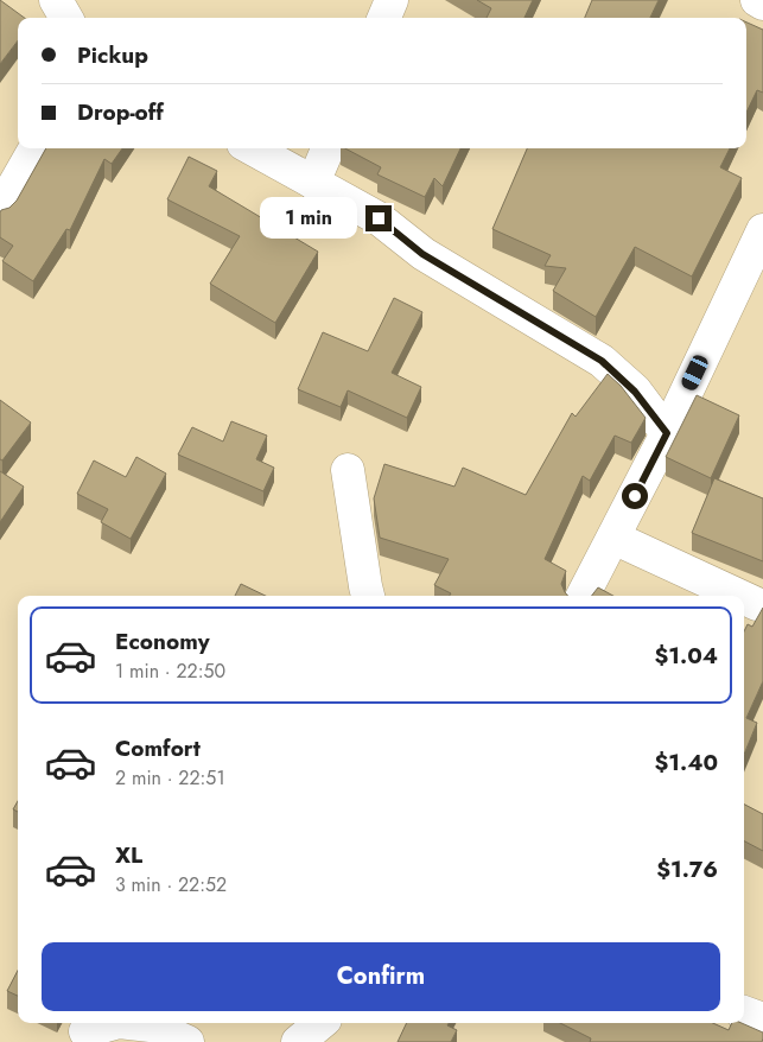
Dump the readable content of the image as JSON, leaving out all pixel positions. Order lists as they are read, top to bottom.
{
  "page": {
    "banner": ["Pickup", "Drop-off"],
    "bubble": "1 min",
    "list": [
      {
        "name": "Economy",
        "note": "1 min · 22:50",
        "value": "$1.04"
      },
      {
        "name": "Comfort",
        "note": "2 min · 22:51",
        "value": "$1.40"
      },
      {
        "name": "XL",
        "note": "3 min · 22:52",
        "value": "$1.76"
      }
    ],
    "buttons": "Confirm"
  }
}
